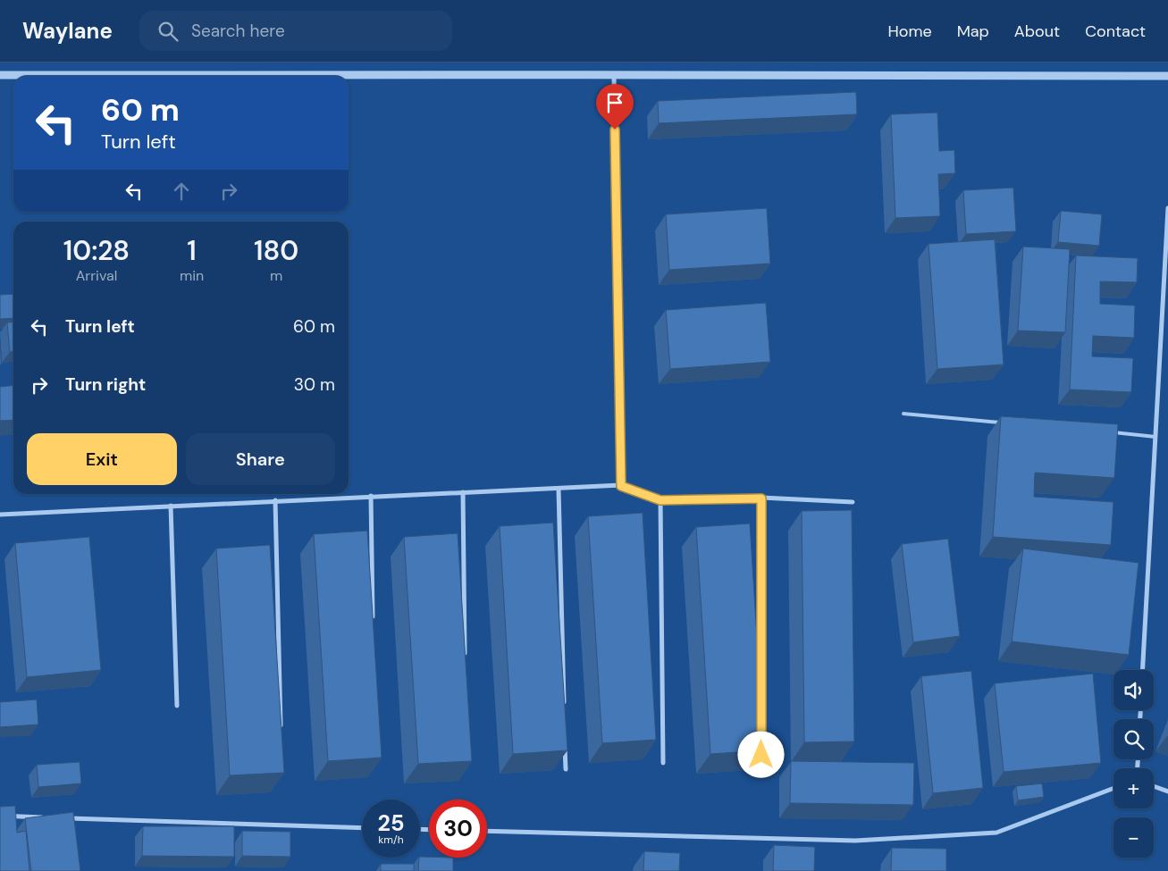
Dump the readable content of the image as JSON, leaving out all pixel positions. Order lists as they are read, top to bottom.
{
  "page": {
    "header": "Waylane",
    "search": "Search here",
    "nav": [
      "Home",
      "Map",
      "About",
      "Contact"
    ],
    "turn": ["60 m", "Turn left"],
    "eta": [
      "10:28",
      "Arrival",
      "1",
      "min",
      "180",
      "m"
    ],
    "list": [
      {
        "name": "Turn left",
        "value": "60 m"
      },
      {
        "name": "Turn right",
        "value": "30 m"
      }
    ],
    "buttons": ["Exit", "Share"],
    "map_buttons": ["+", "−"],
    "speed": "25 km/h",
    "limit": "30"
  }
}
